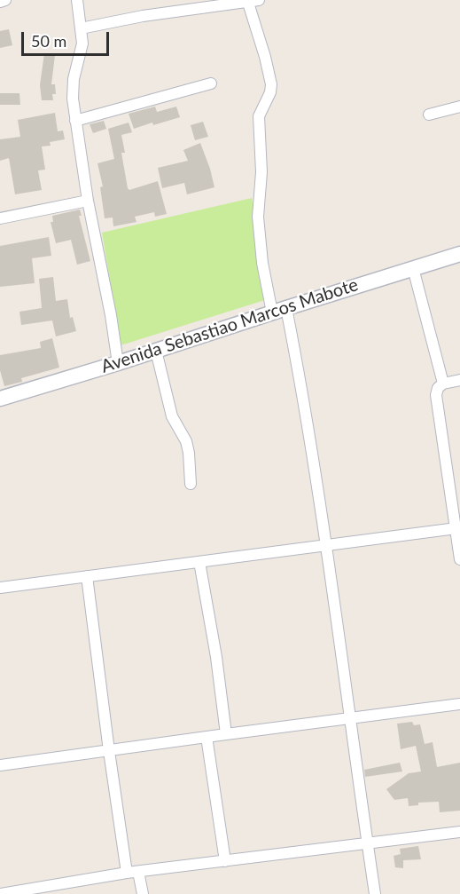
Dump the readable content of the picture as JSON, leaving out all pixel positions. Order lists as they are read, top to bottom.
{
  "streets": {
    "main road": ["Avenida Sebastiao Marcos Mabote"]
  },
  "scale_bar": "50 m"
}
